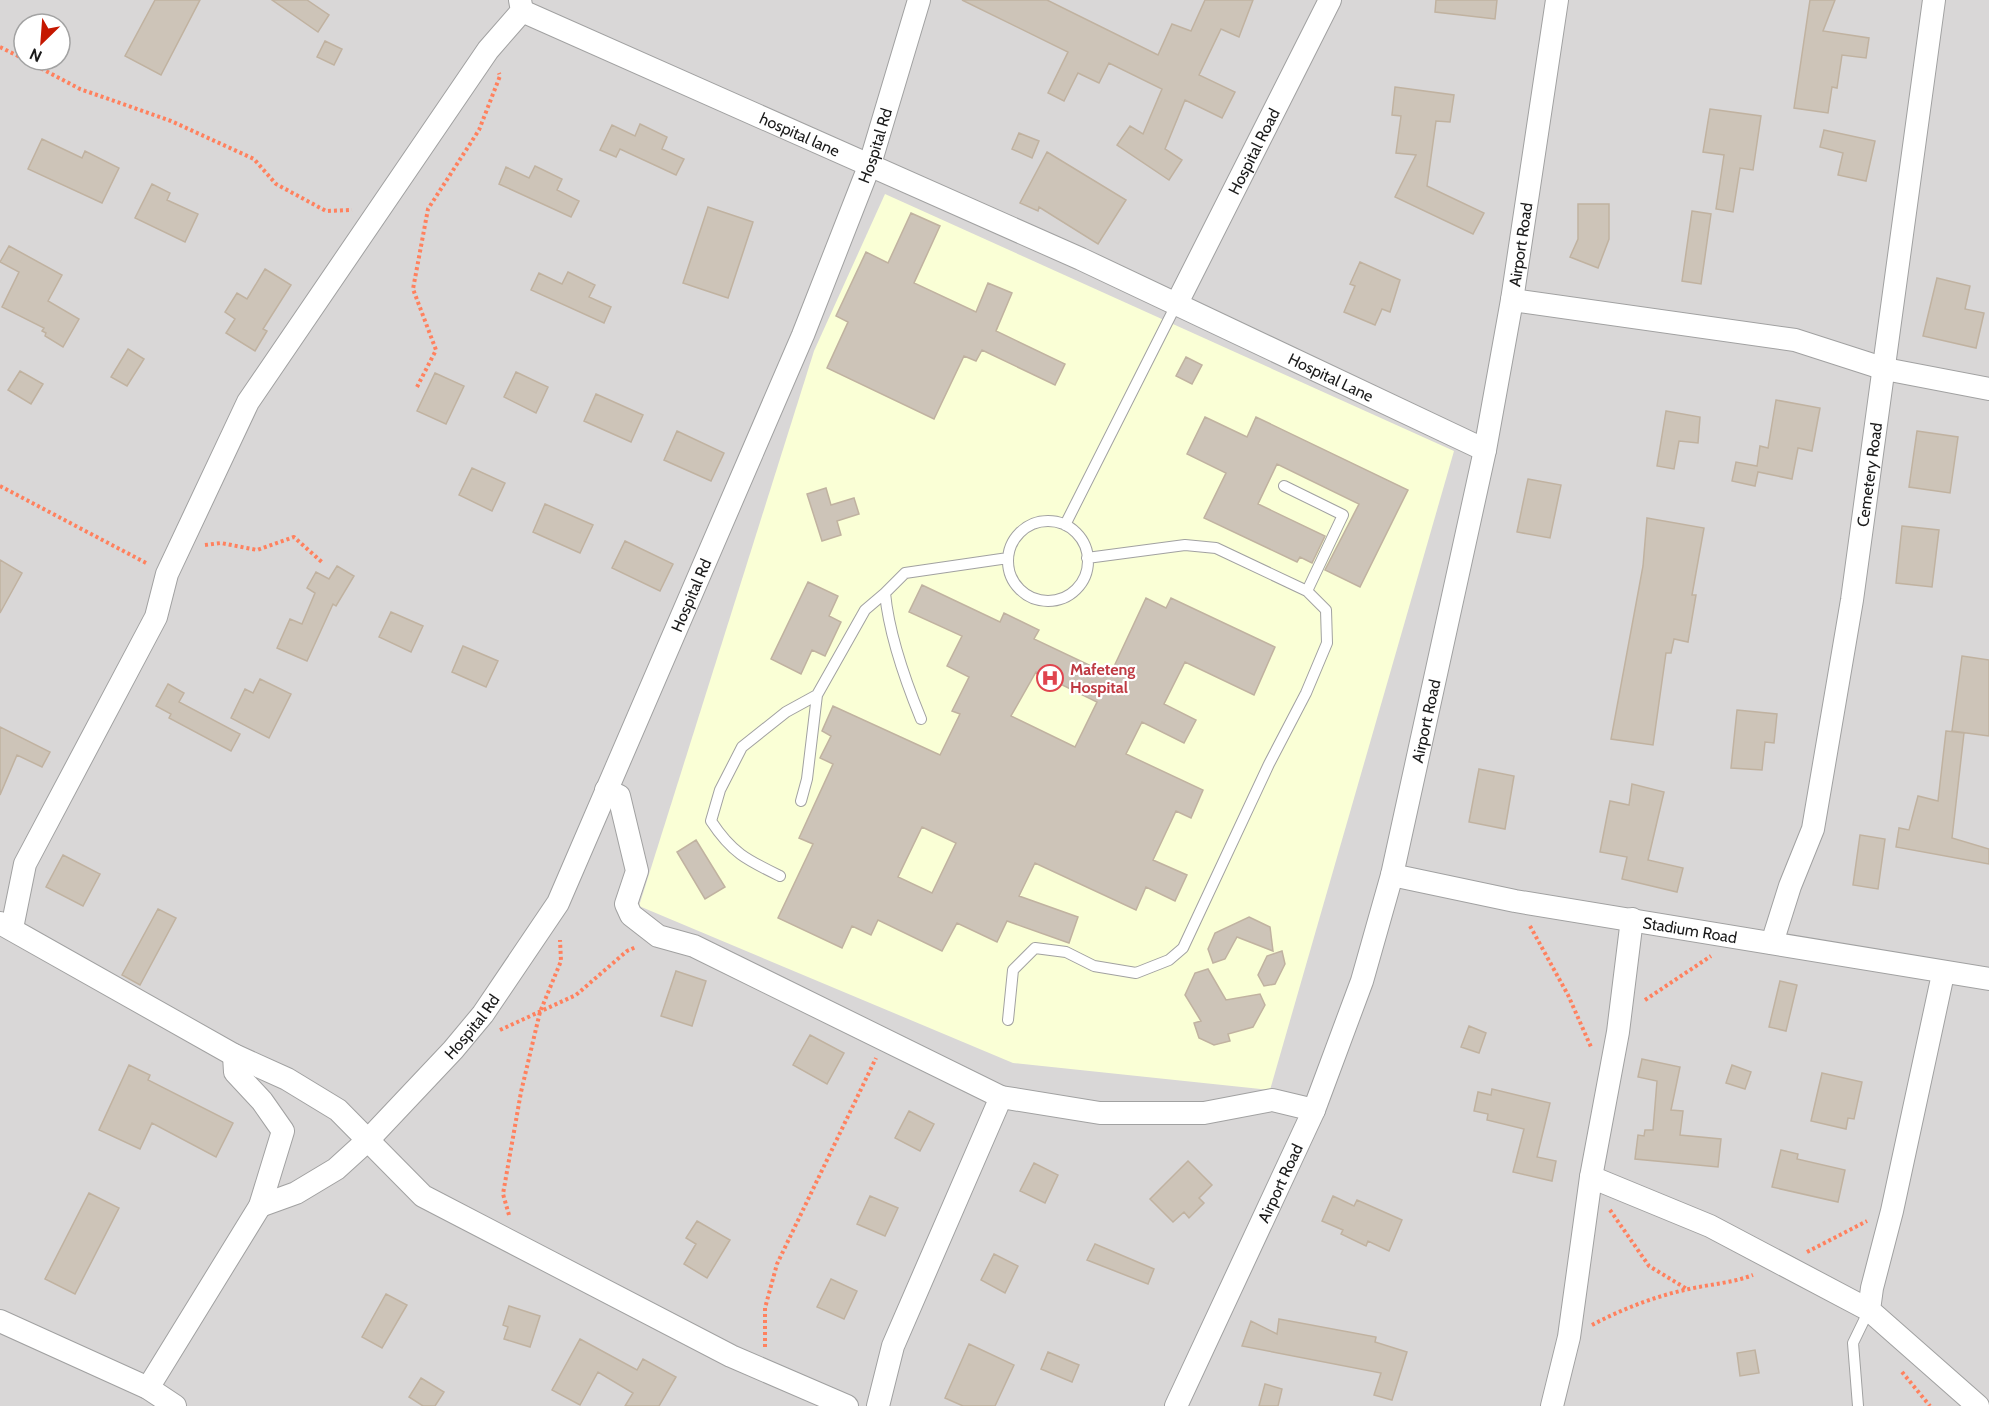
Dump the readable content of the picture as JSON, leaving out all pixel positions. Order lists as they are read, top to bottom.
{
  "streets": {
    "street": [
      "hospital lane",
      "Hospital Rd",
      "Hospital Road",
      "Airport Road",
      "Hospital Lane",
      "Cemetery Road",
      "Stadium Road"
    ]
  },
  "crossings": [
    ["hospital lane", "Hospital Rd"],
    ["hospital lane", "Hospital Road"],
    ["hospital lane", "Hospital Lane"],
    ["Hospital Road", "Hospital Lane"],
    ["Airport Road", "Hospital Lane"],
    ["Airport Road", "Stadium Road"],
    ["Cemetery Road", "Stadium Road"]
  ],
  "places": {
    "hospital": ["Mafeteng Hospital"]
  },
  "north": "bottom left"
}
